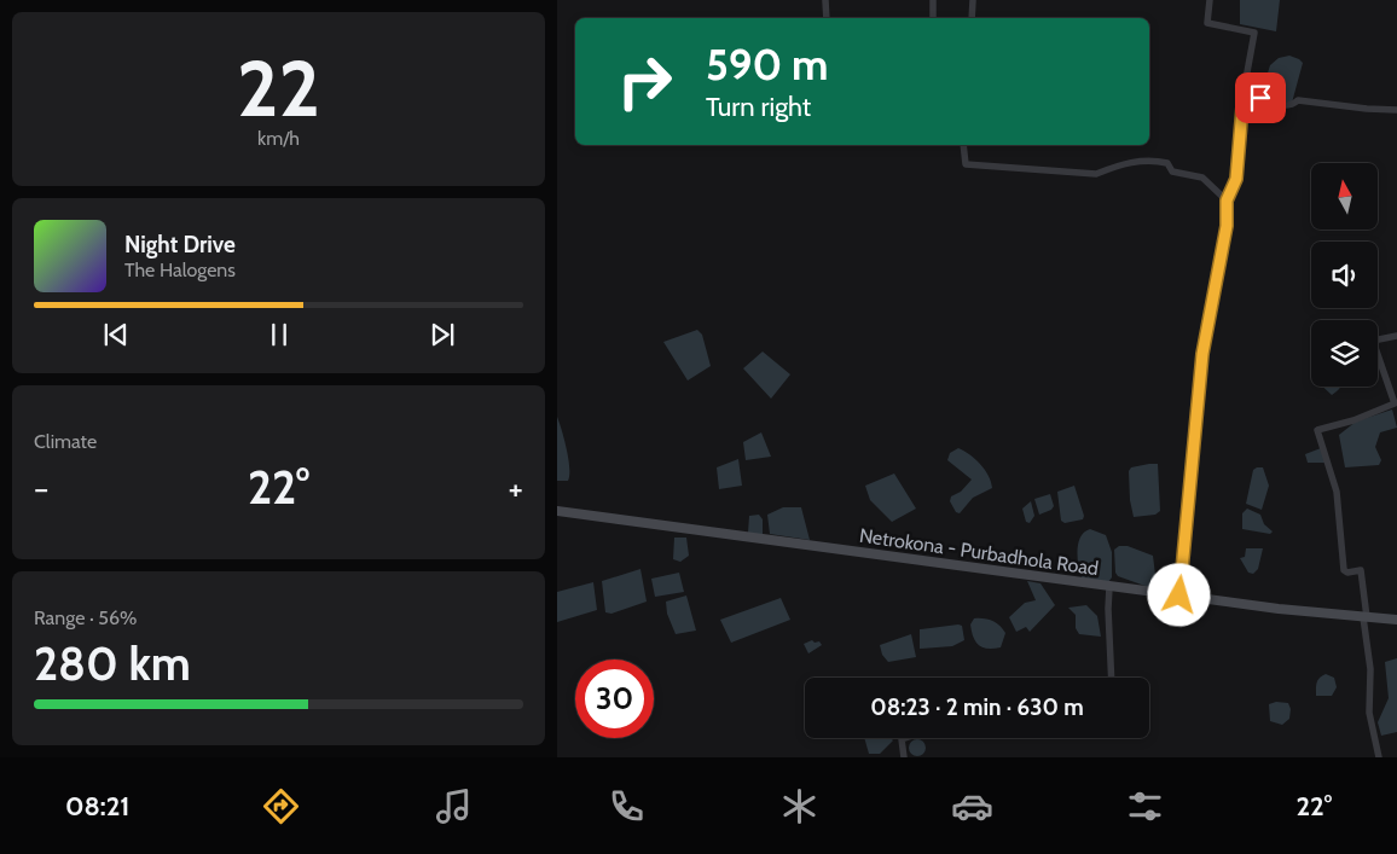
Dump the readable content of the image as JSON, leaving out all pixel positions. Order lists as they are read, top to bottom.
{
  "streets": {
    "main road": ["Netrokona - Purbadhola Road"]
  },
  "north": "top",
  "page": {
    "tile": [
      ["22", "km/h"],
      "Climate",
      ["Range · 56%", "280 km"]
    ],
    "turn": ["590 m", "Turn right"],
    "song": ["Night Drive", "The Halogens"],
    "heat": ["−", "22°", "+"],
    "limit": "30",
    "trip": "08:23 · 2 min · 630 m",
    "tabs": ["08:21", "22°"]
  }
}
